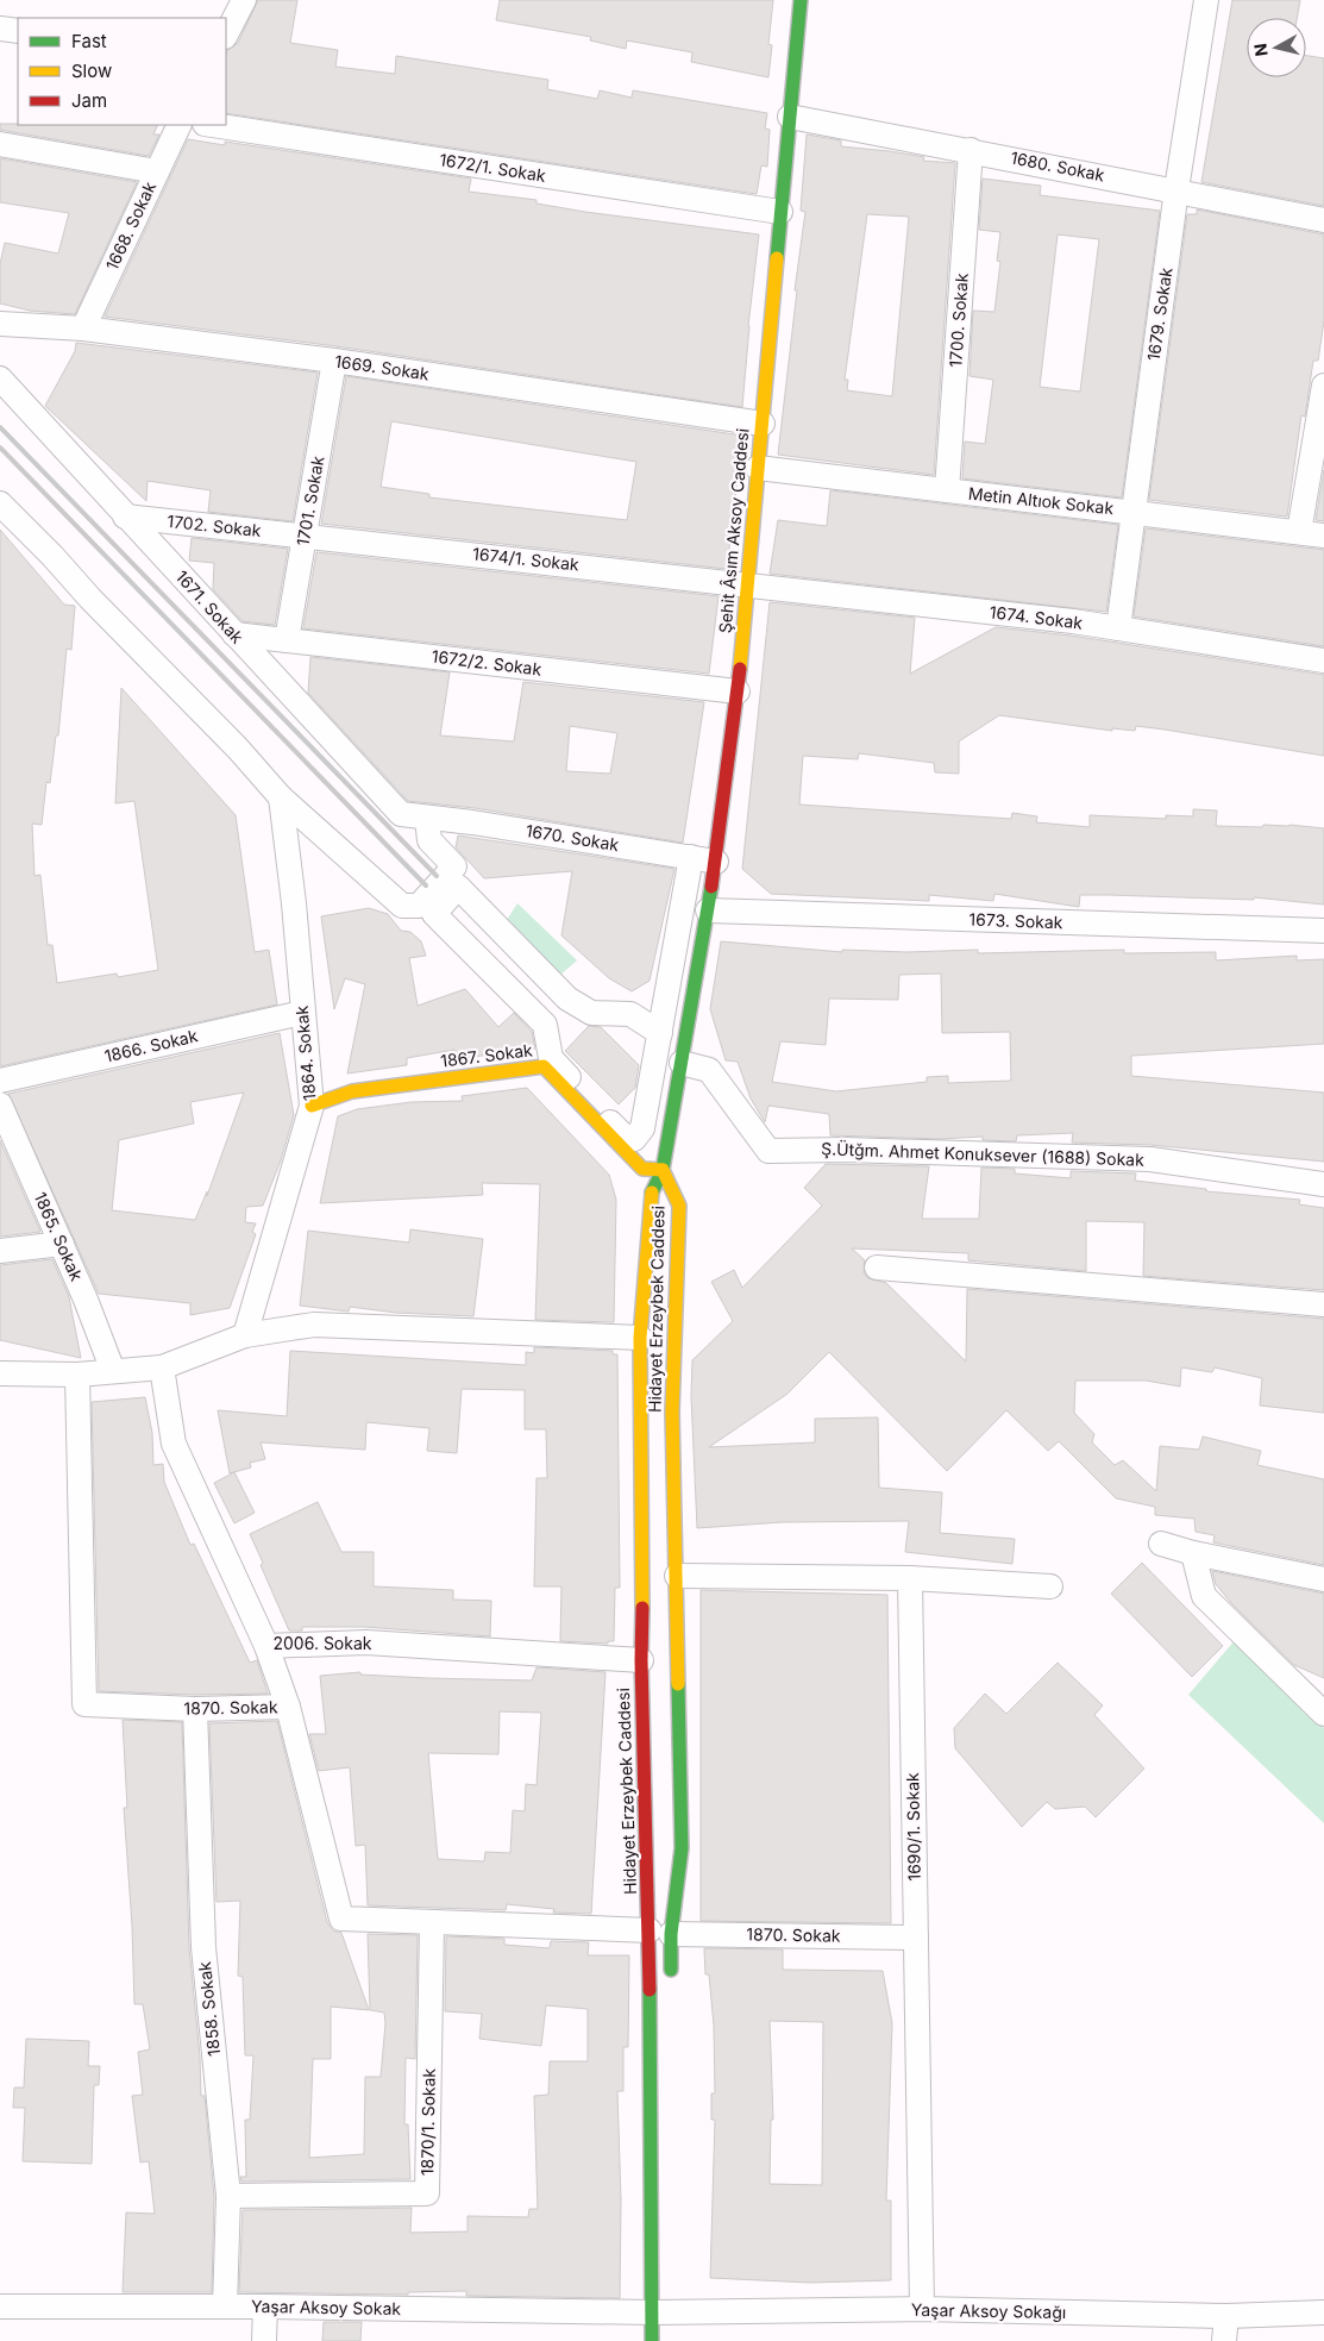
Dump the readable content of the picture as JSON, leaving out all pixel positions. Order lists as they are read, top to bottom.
{
  "streets": {
    "main road": ["Şehit Âsım Aksoy Caddesi", "1867. Sokak", "Hidayet Erzeybek Caddesi"],
    "street": [
      "1680. Sokak",
      "1672/1. Sokak",
      "1668. Sokak",
      "1679. Sokak",
      "1700. Sokak",
      "1669. Sokak",
      "1701. Sokak",
      "Metin Altıok Sokak",
      "1702. Sokak",
      "1674/1. Sokak",
      "1671. Sokak",
      "1674. Sokak",
      "1672/2. Sokak",
      "1670. Sokak",
      "1673. Sokak",
      "1866. Sokak",
      "1864. Sokak",
      "Ş.Ütğm. Ahmet Konuksever (1688) Sokak",
      "1865. Sokak",
      "2006. Sokak",
      "1870. Sokak",
      "1690/1. Sokak",
      "1858. Sokak",
      "1870/1. Sokak",
      "Yaşar Aksoy Sokak",
      "Yaşar Aksoy Sokağı"
    ]
  },
  "crossings": [
    ["1680. Sokak", "1679. Sokak"],
    ["1680. Sokak", "1700. Sokak"],
    ["1680. Sokak", "Şehit Âsım Aksoy Caddesi"],
    ["1672/1. Sokak", "Şehit Âsım Aksoy Caddesi"],
    ["1668. Sokak", "1669. Sokak"],
    ["1679. Sokak", "Metin Altıok Sokak"],
    ["1679. Sokak", "1674. Sokak"],
    ["1700. Sokak", "Metin Altıok Sokak"],
    ["1669. Sokak", "1701. Sokak"],
    ["1669. Sokak", "Şehit Âsım Aksoy Caddesi"],
    ["1701. Sokak", "1702. Sokak"],
    ["1701. Sokak", "1674/1. Sokak"],
    ["1701. Sokak", "1672/2. Sokak"],
    ["Metin Altıok Sokak", "Şehit Âsım Aksoy Caddesi"],
    ["1702. Sokak", "1674/1. Sokak"],
    ["1702. Sokak", "1671. Sokak"],
    ["Şehit Âsım Aksoy Caddesi", "1674/1. Sokak"],
    ["Şehit Âsım Aksoy Caddesi", "1674. Sokak"],
    ["Şehit Âsım Aksoy Caddesi", "1672/2. Sokak"],
    ["Şehit Âsım Aksoy Caddesi", "1670. Sokak"],
    ["Şehit Âsım Aksoy Caddesi", "1673. Sokak"],
    ["Şehit Âsım Aksoy Caddesi", "1867. Sokak"],
    ["Şehit Âsım Aksoy Caddesi", "Ş.Ütğm. Ahmet Konuksever (1688) Sokak"],
    ["Şehit Âsım Aksoy Caddesi", "Hidayet Erzeybek Caddesi"],
    ["1674/1. Sokak", "1674. Sokak"],
    ["1671. Sokak", "1672/2. Sokak"],
    ["1671. Sokak", "1670. Sokak"],
    ["1866. Sokak", "1864. Sokak"],
    ["1864. Sokak", "1867. Sokak"],
    ["1867. Sokak", "Hidayet Erzeybek Caddesi"],
    ["Hidayet Erzeybek Caddesi", "2006. Sokak"],
    ["Hidayet Erzeybek Caddesi", "1870. Sokak"],
    ["Hidayet Erzeybek Caddesi", "Yaşar Aksoy Sokak"],
    ["Hidayet Erzeybek Caddesi", "Yaşar Aksoy Sokağı"],
    ["1870. Sokak", "1690/1. Sokak"],
    ["1870. Sokak", "1858. Sokak"],
    ["1870. Sokak", "1870/1. Sokak"],
    ["1690/1. Sokak", "Yaşar Aksoy Sokağı"],
    ["1858. Sokak", "1870/1. Sokak"],
    ["1858. Sokak", "Yaşar Aksoy Sokak"],
    ["Yaşar Aksoy Sokak", "Yaşar Aksoy Sokağı"]
  ],
  "legend": ["Fast", "Slow", "Jam"],
  "north": "left"
}
